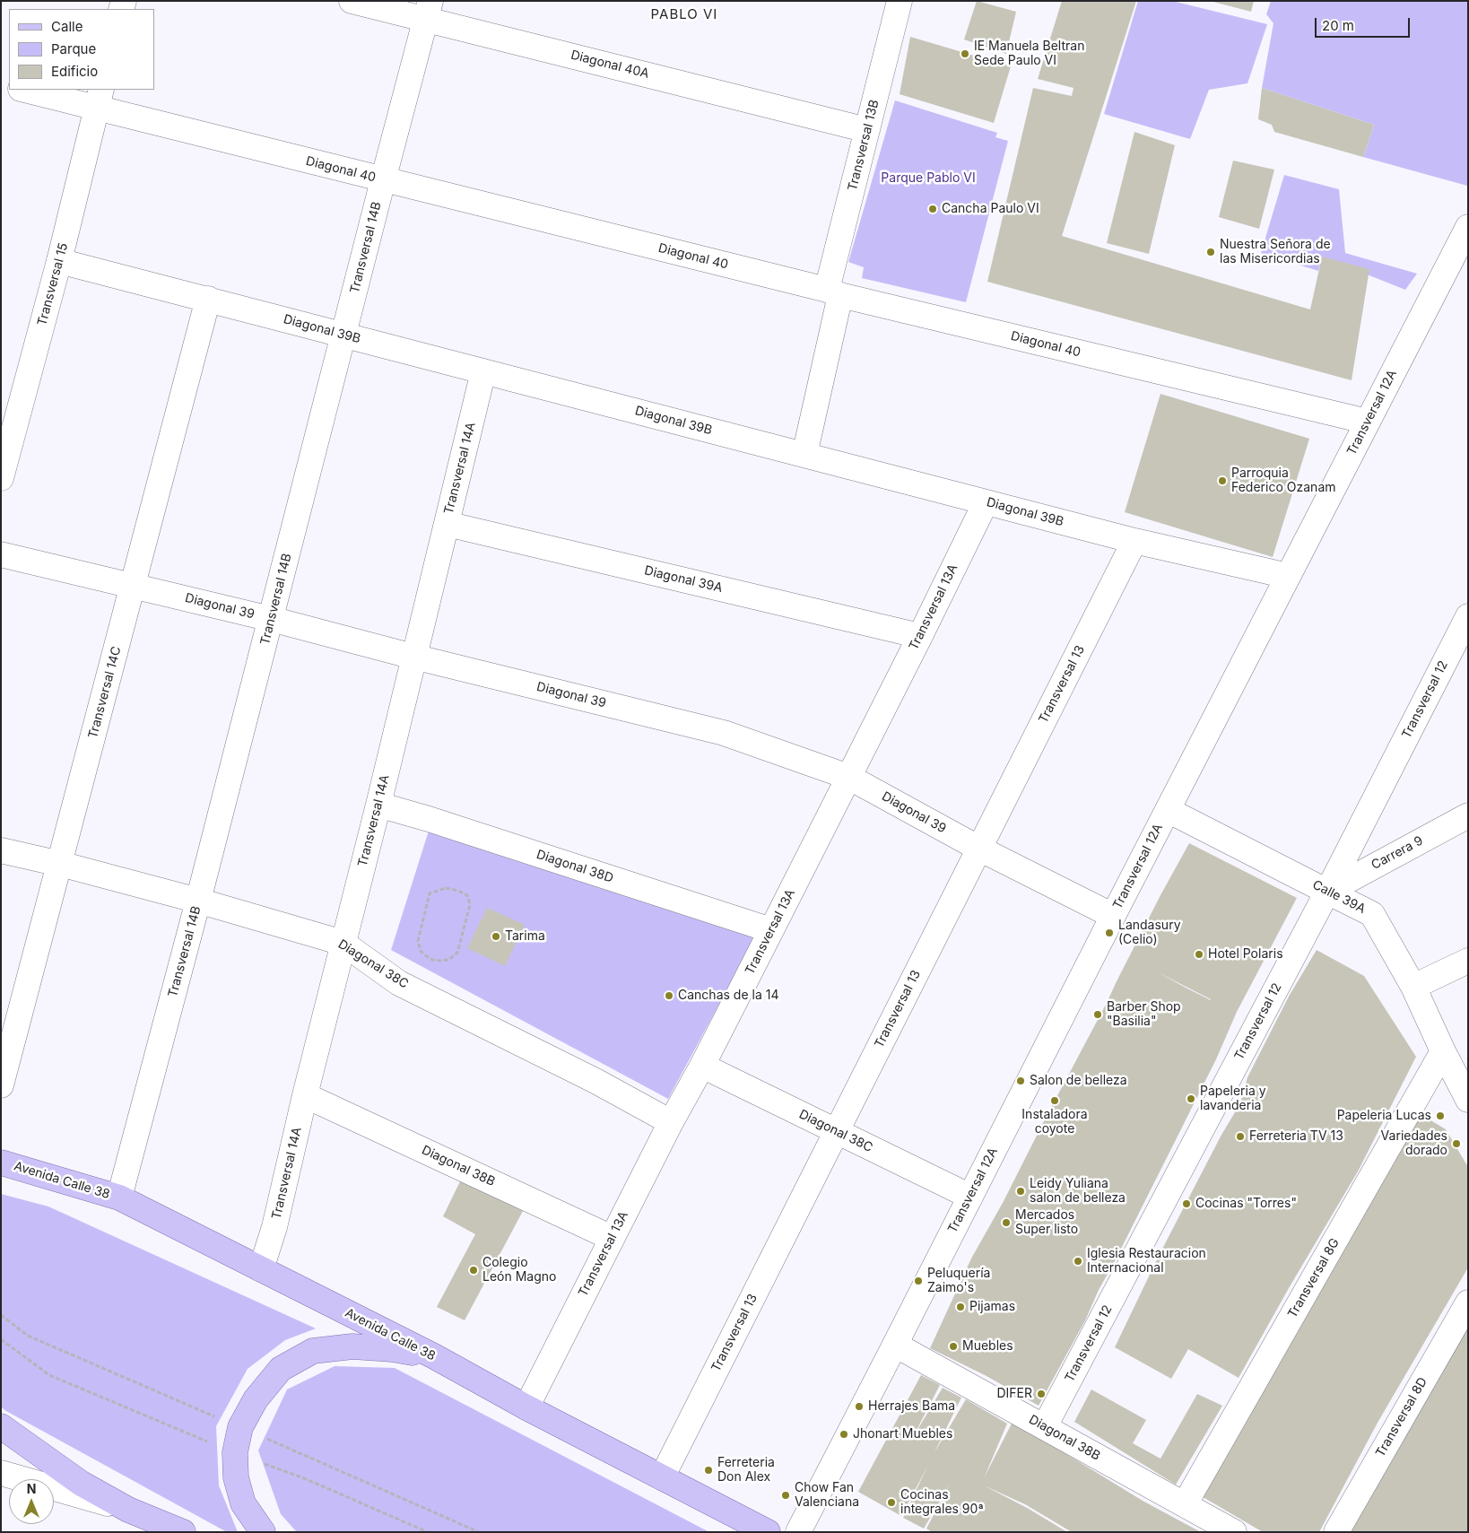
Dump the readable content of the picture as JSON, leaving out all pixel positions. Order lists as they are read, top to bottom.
{
  "streets": {
    "main road": ["Avenida Calle 38"],
    "street": [
      "Diagonal 40A",
      "Transversal 13B",
      "Diagonal 40",
      "Transversal 14B",
      "Transversal 15",
      "Diagonal 39B",
      "Transversal 12A",
      "Transversal 14A",
      "Diagonal 39A",
      "Diagonal 39",
      "Transversal 13A",
      "Transversal 13",
      "Transversal 14C",
      "Transversal 12",
      "Carrera 9",
      "Diagonal 38D",
      "Calle 39A",
      "Diagonal 38C",
      "Diagonal 38B",
      "Transversal 8G",
      "Transversal 8D"
    ]
  },
  "crossings": [
    ["Diagonal 40A", "Transversal 13B"],
    ["Diagonal 40A", "Transversal 14B"],
    ["Transversal 13B", "Diagonal 40"],
    ["Transversal 13B", "Diagonal 39B"],
    ["Diagonal 40", "Transversal 14B"],
    ["Diagonal 40", "Transversal 15"],
    ["Diagonal 40", "Transversal 12A"],
    ["Transversal 14B", "Diagonal 39B"],
    ["Transversal 14B", "Diagonal 39"],
    ["Transversal 14B", "Diagonal 38C"],
    ["Transversal 14B", "Avenida Calle 38"],
    ["Transversal 15", "Diagonal 39B"],
    ["Diagonal 39B", "Transversal 12A"],
    ["Diagonal 39B", "Transversal 14A"],
    ["Diagonal 39B", "Transversal 13A"],
    ["Diagonal 39B", "Transversal 13"],
    ["Diagonal 39B", "Transversal 14C"],
    ["Transversal 12A", "Diagonal 39"],
    ["Transversal 12A", "Calle 39A"],
    ["Transversal 12A", "Diagonal 38C"],
    ["Transversal 12A", "Diagonal 38B"],
    ["Transversal 14A", "Diagonal 39A"],
    ["Transversal 14A", "Diagonal 39"],
    ["Transversal 14A", "Diagonal 38D"],
    ["Transversal 14A", "Diagonal 38C"],
    ["Transversal 14A", "Diagonal 38B"],
    ["Transversal 14A", "Avenida Calle 38"],
    ["Diagonal 39A", "Transversal 13A"],
    ["Diagonal 39", "Transversal 13A"],
    ["Diagonal 39", "Transversal 13"],
    ["Diagonal 39", "Transversal 14C"],
    ["Transversal 13A", "Diagonal 38D"],
    ["Transversal 13A", "Diagonal 38C"],
    ["Transversal 13A", "Diagonal 38B"],
    ["Transversal 13A", "Avenida Calle 38"],
    ["Transversal 13", "Diagonal 38C"],
    ["Transversal 13", "Avenida Calle 38"],
    ["Transversal 14C", "Diagonal 38C"],
    ["Transversal 12", "Carrera 9"],
    ["Transversal 12", "Calle 39A"],
    ["Transversal 12", "Diagonal 38B"],
    ["Carrera 9", "Calle 39A"],
    ["Calle 39A", "Transversal 8G"],
    ["Diagonal 38B", "Transversal 8G"]
  ],
  "districts": ["PABLO VI"],
  "parks": ["Parque Pablo VI"],
  "places": [
    "IE Manuela Beltran Sede Paulo VI",
    "Cancha Paulo VI",
    "Nuestra Señora de las Misericordias",
    "Parroquia Federico Ozanam",
    "Landasury (Celio)",
    "Tarima",
    "Hotel Polaris",
    "Canchas de la 14",
    "Barber Shop \"Basilia\"",
    "Salon de belleza",
    "Papeleria y lavanderia",
    "Instaladora coyote",
    "Papeleria Lucas",
    "Ferreteria TV 13",
    "Variedades dorado",
    "Leidy Yuliana salon de belleza",
    "Cocinas \"Torres\"",
    "Mercados Super listo",
    "Iglesia Restauracion Internacional",
    "Colegio León Magno",
    "Peluquería Zaimo's",
    "Pijamas",
    "Muebles",
    "DIFER",
    "Herrajes Bama",
    "Jhonart Muebles",
    "Ferreteria Don Alex",
    "Chow Fan Valenciana",
    "Cocinas integrales 90ª"
  ],
  "legend": ["Calle", "Parque", "Edificio"],
  "scale_bar": "20 m",
  "north": "top"
}
